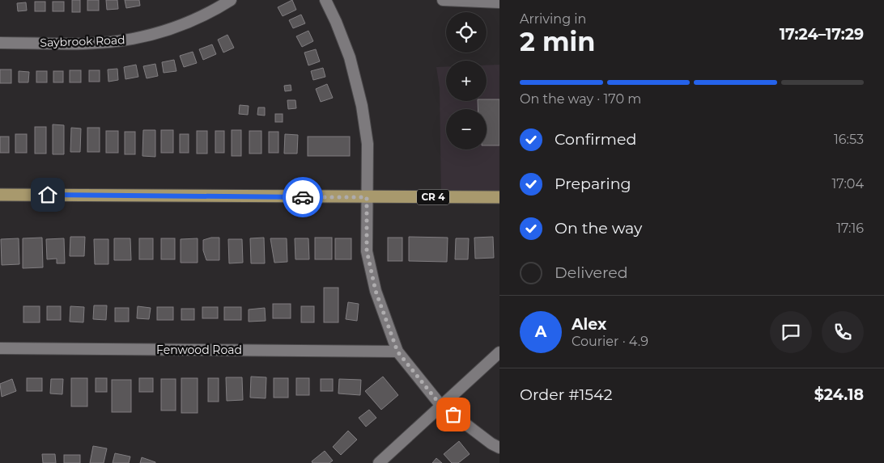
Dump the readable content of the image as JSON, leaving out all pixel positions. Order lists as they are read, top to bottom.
{
  "streets": {
    "main road": ["CR 4"],
    "street": ["Saybrook Road", "Fenwood Road"]
  },
  "page": {
    "heading": ["2 min", "Arriving in", "17:24–17:29"],
    "panel": [
      "Alex",
      "Courier · 4.9",
      "Order #1542",
      "$24.18"
    ],
    "map_buttons": ["+", "−"],
    "bar": "On the way · 170 m",
    "list": [
      ["Confirmed", "16:53"],
      ["Preparing", "17:04"],
      ["On the way", "17:16"],
      "Delivered"
    ],
    "round": "A"
  }
}
